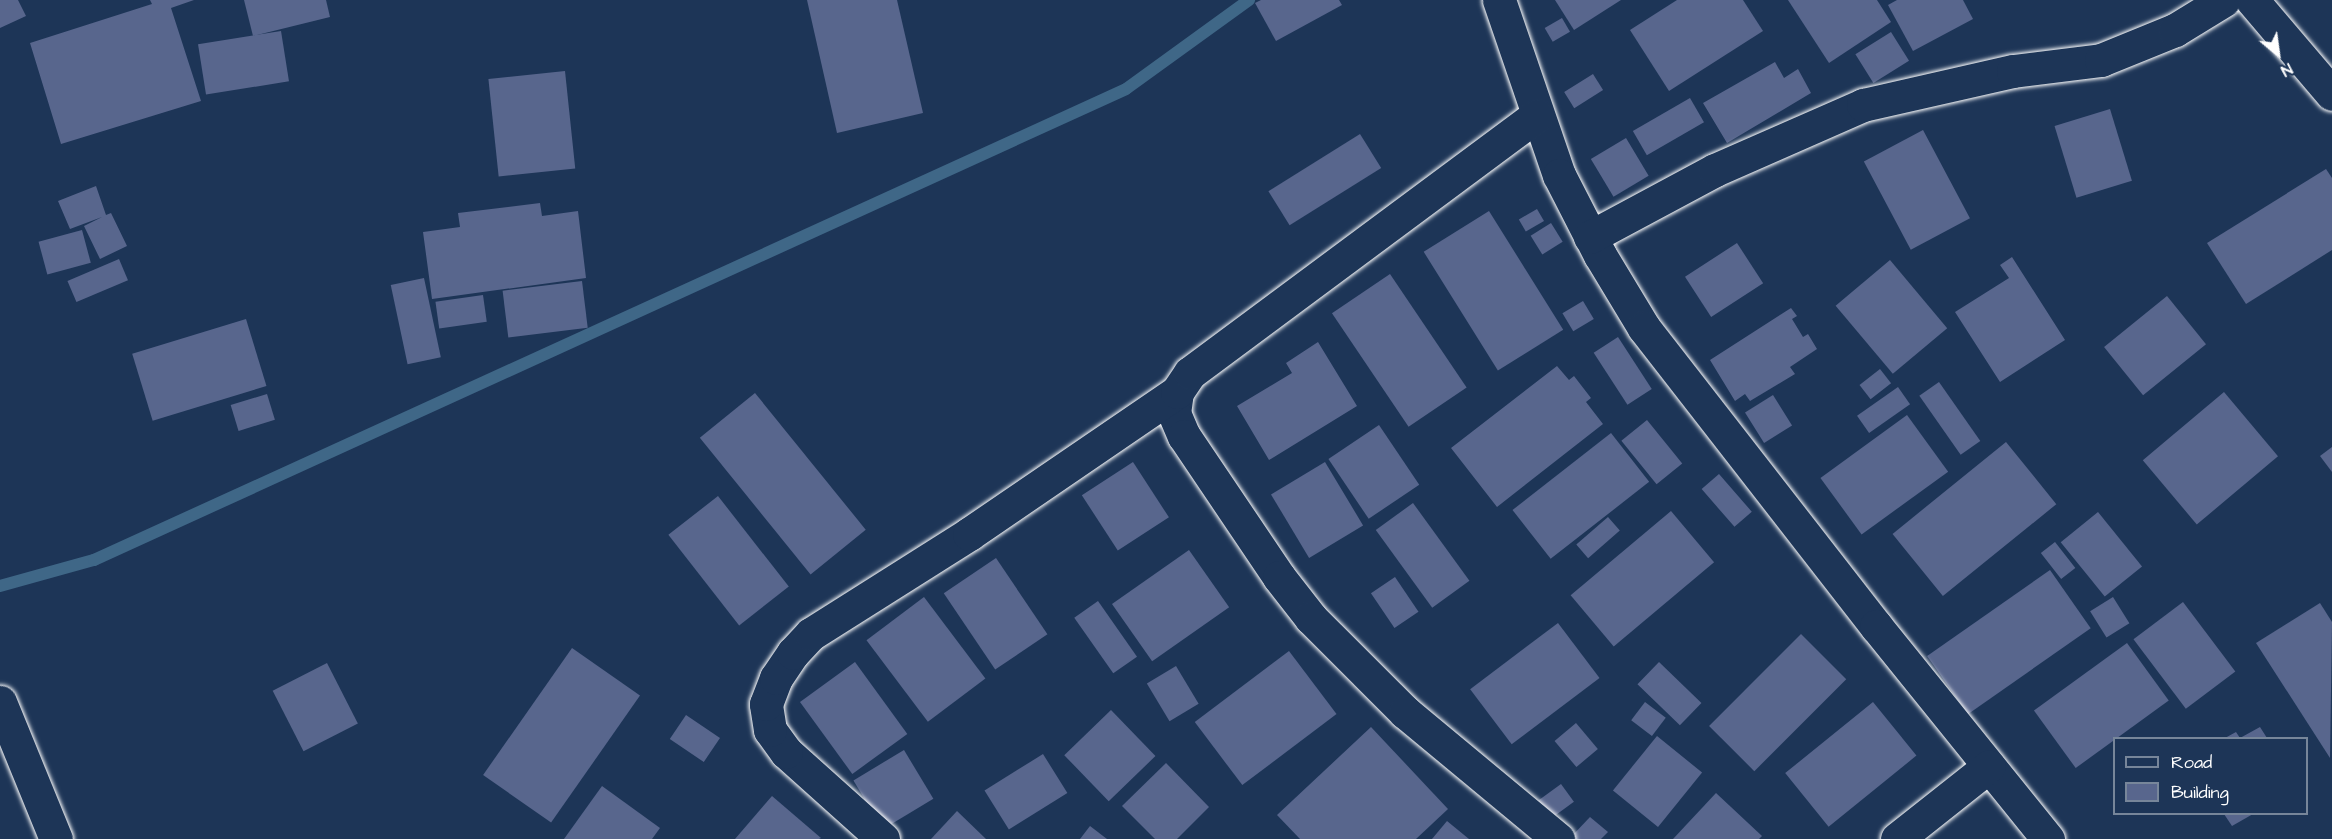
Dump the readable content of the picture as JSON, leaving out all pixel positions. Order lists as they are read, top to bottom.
{
  "legend": ["Road", "Building"],
  "north": "bottom right"
}
